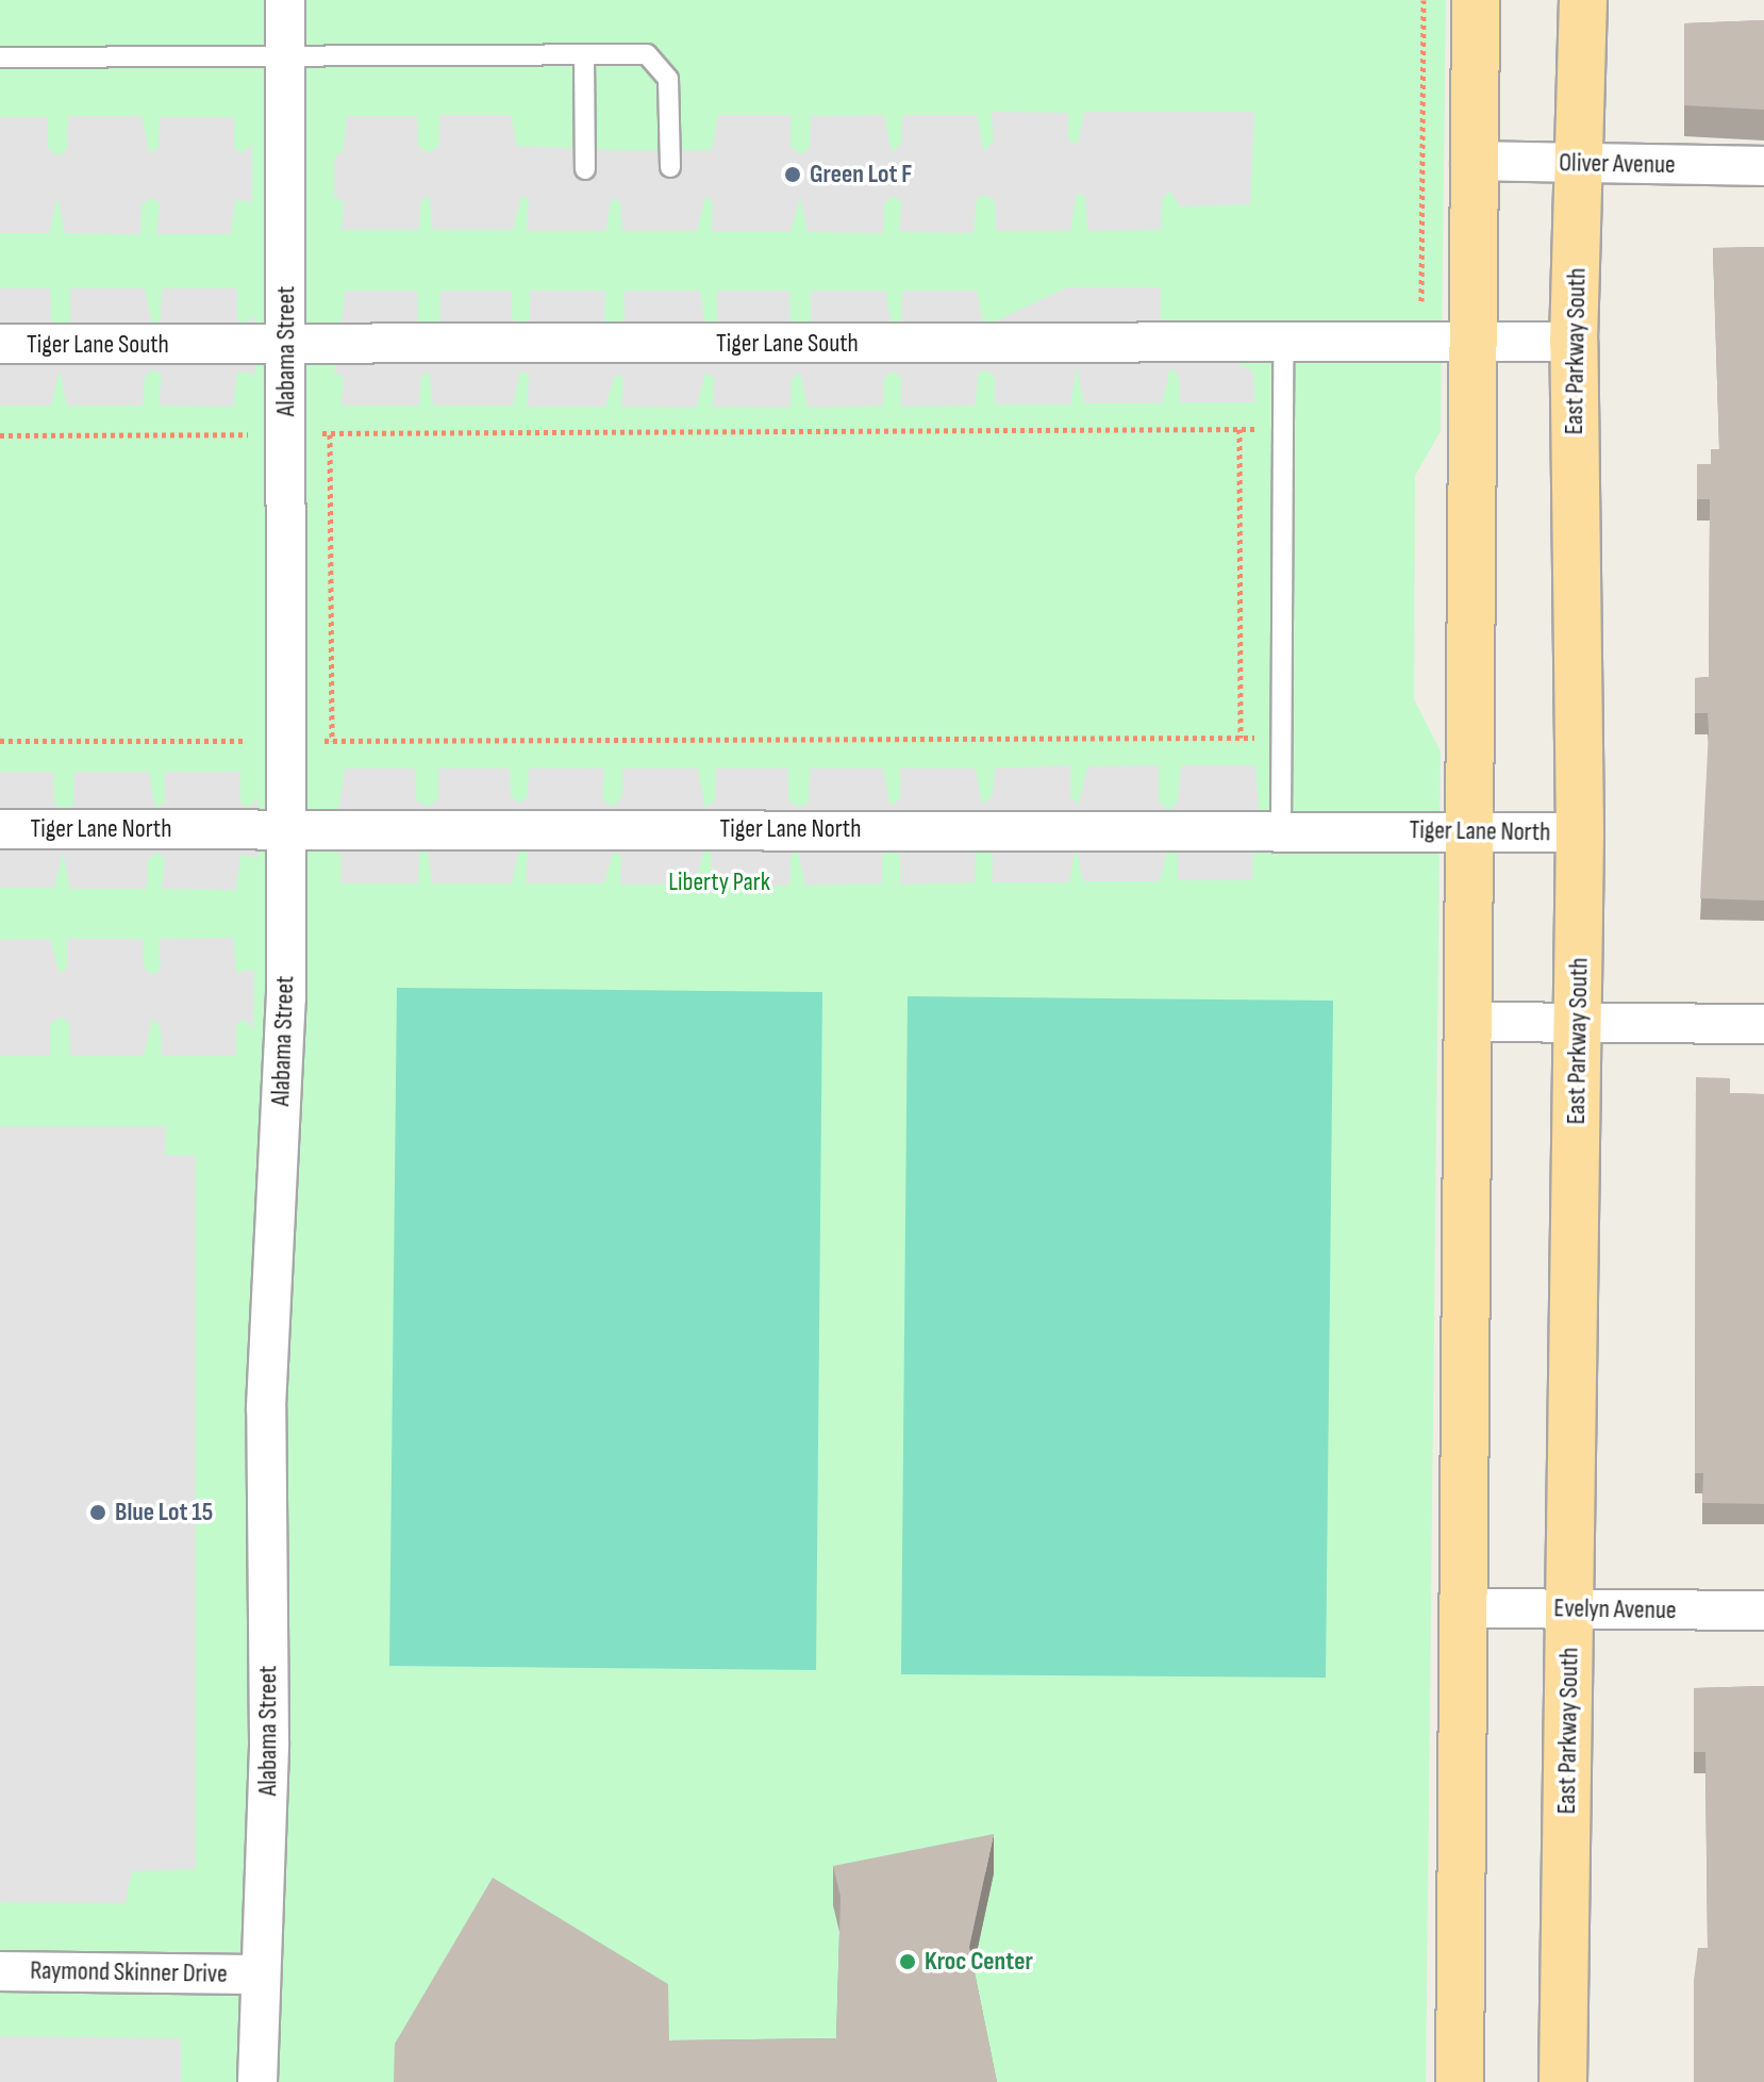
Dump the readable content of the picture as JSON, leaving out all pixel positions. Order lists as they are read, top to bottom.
{
  "streets": {
    "main road": ["East Parkway South"],
    "street": [
      "Oliver Avenue",
      "Tiger Lane South",
      "Alabama Street",
      "Tiger Lane North",
      "Evelyn Avenue",
      "Raymond Skinner Drive"
    ]
  },
  "crossings": [
    ["Oliver Avenue", "East Parkway South"],
    ["Tiger Lane South", "Alabama Street"],
    ["Tiger Lane South", "East Parkway South"],
    ["Alabama Street", "Tiger Lane North"],
    ["Alabama Street", "Raymond Skinner Drive"],
    ["East Parkway South", "Tiger Lane North"],
    ["East Parkway South", "Evelyn Avenue"]
  ],
  "parks": ["Liberty Park"],
  "places": ["Green Lot F", "Blue Lot 15", "Kroc Center"]
}
